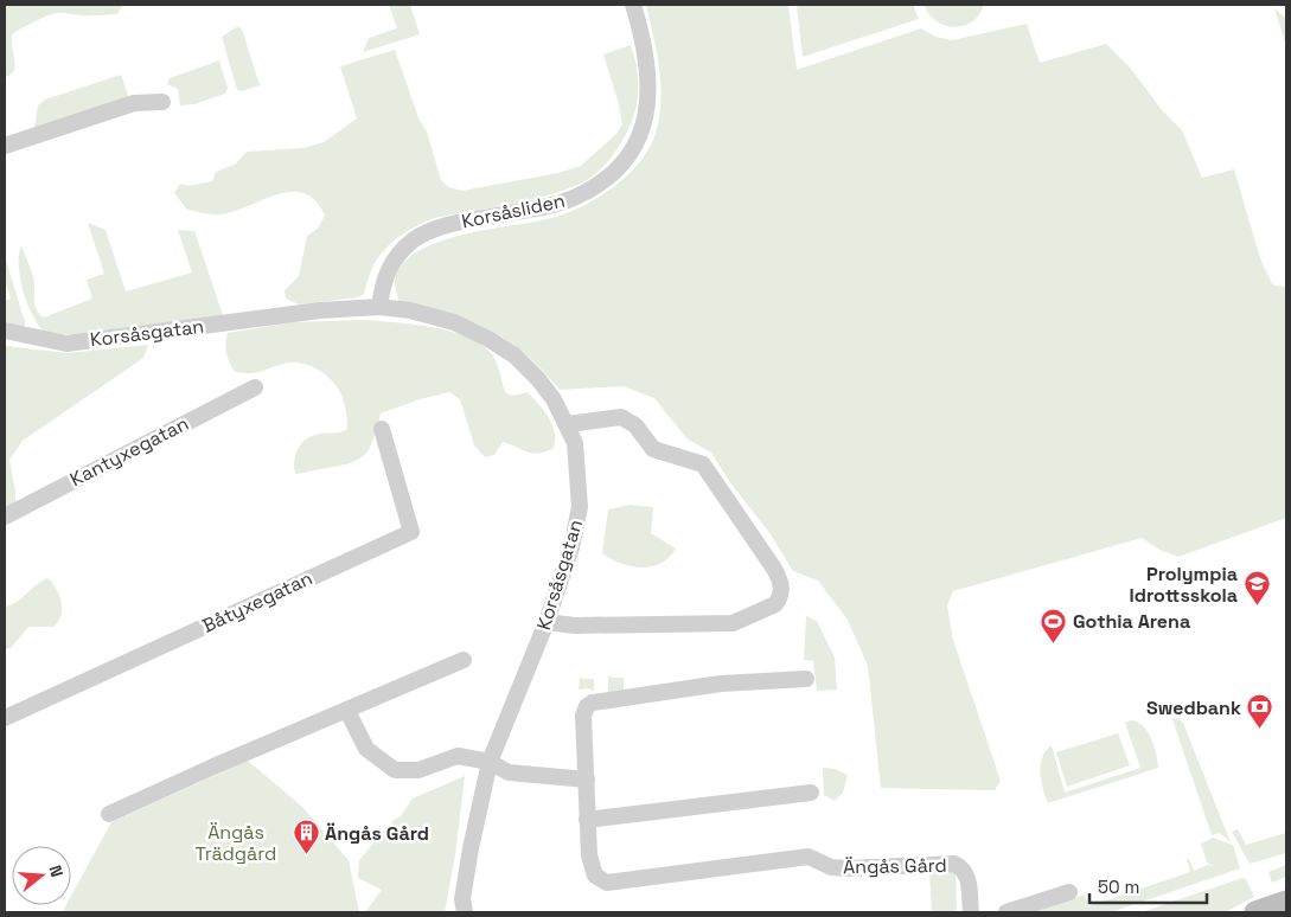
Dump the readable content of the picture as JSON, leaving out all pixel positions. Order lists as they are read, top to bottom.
{
  "streets": {
    "street": [
      "Korsåsliden",
      "Korsåsgatan",
      "Kantyxegatan",
      "Båtyxegatan",
      "Ängås Gård"
    ]
  },
  "crossings": [
    ["Korsåsliden", "Korsåsgatan"]
  ],
  "parks": ["Ängås Trädgård"],
  "places": {
    "school or university": ["Prolympia Idrottsskola"],
    "sports": ["Gothia Arena"],
    "bank": ["Swedbank"],
    "building": ["Ängås Gård"]
  },
  "scale_bar": "50 m",
  "north": "right"
}
